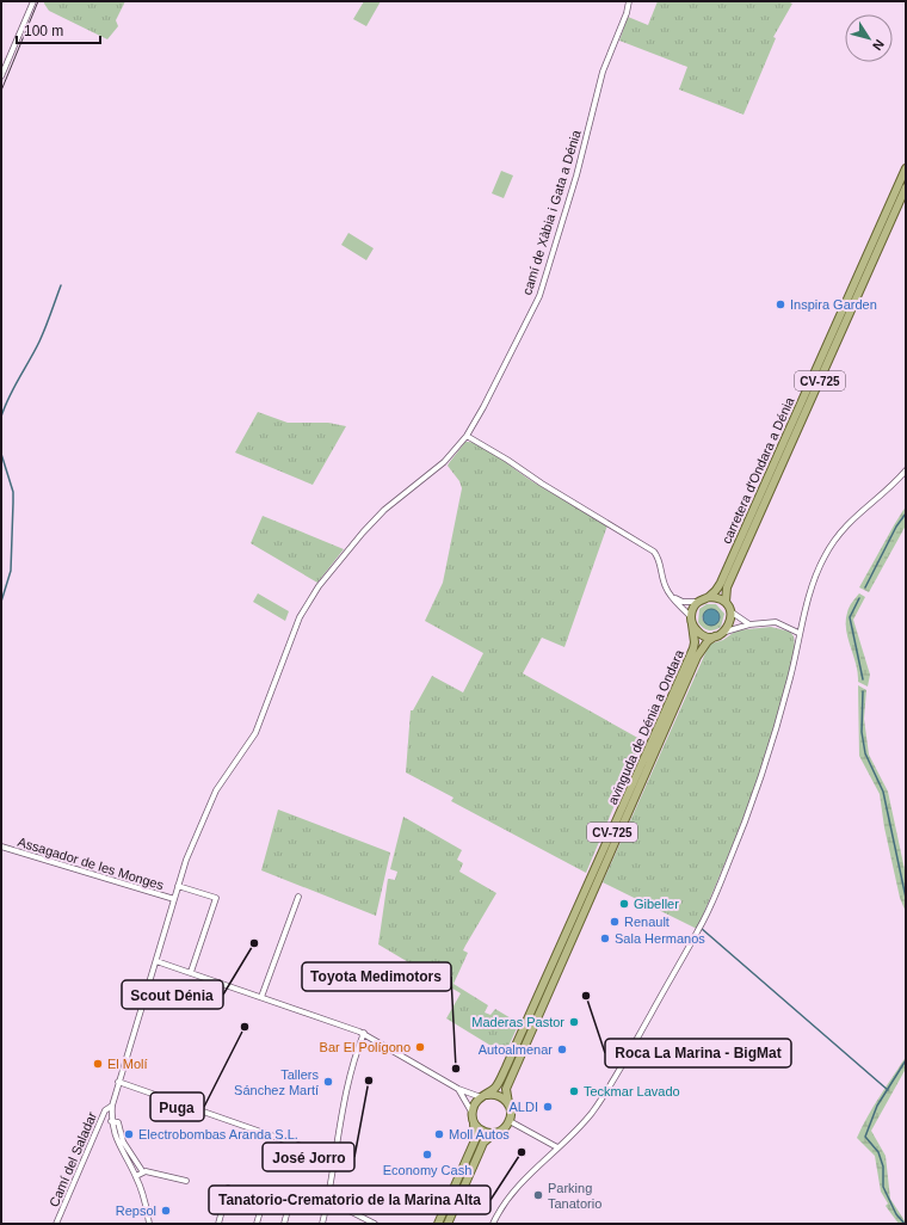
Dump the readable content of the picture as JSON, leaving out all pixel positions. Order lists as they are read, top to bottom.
{
  "streets": {
    "main road": ["CV-725", "carretera d'Ondara a Dénia", "avinguda de Dénia a Ondara"],
    "street": ["camí de Xàbia i Gata a Dénia", "Assagador de les Monges", "Camí del Saladar"]
  },
  "crossings": [
    ["camí de Xàbia i Gata a Dénia", "Assagador de les Monges"],
    ["camí de Xàbia i Gata a Dénia", "Camí del Saladar"],
    ["CV-725", "carretera d'Ondara a Dénia"],
    ["CV-725", "avinguda de Dénia a Ondara"],
    ["carretera d'Ondara a Dénia", "avinguda de Dénia a Ondara"]
  ],
  "places": [
    "Inspira Garden",
    "Gibeller",
    "Renault",
    "Sala Hermanos",
    "Scout Dénia",
    "Roca La Marina - BigMat",
    "Maderas Pastor",
    "Puga",
    "Bar El Polígono",
    "Autoalmenar",
    "El Molí",
    "Toyota Medimotors",
    "José Jorro",
    "Tallers Sánchez Martí",
    "Teckmar Lavado",
    "ALDI",
    "Electrobombas Aranda S.L.",
    "Moll Autos",
    "Tanatorio-Crematorio de la Marina Alta",
    "Economy Cash",
    "Parking Tanatorio",
    "Repsol"
  ],
  "scale_bar": "100 m",
  "north": "bottom right"
}
